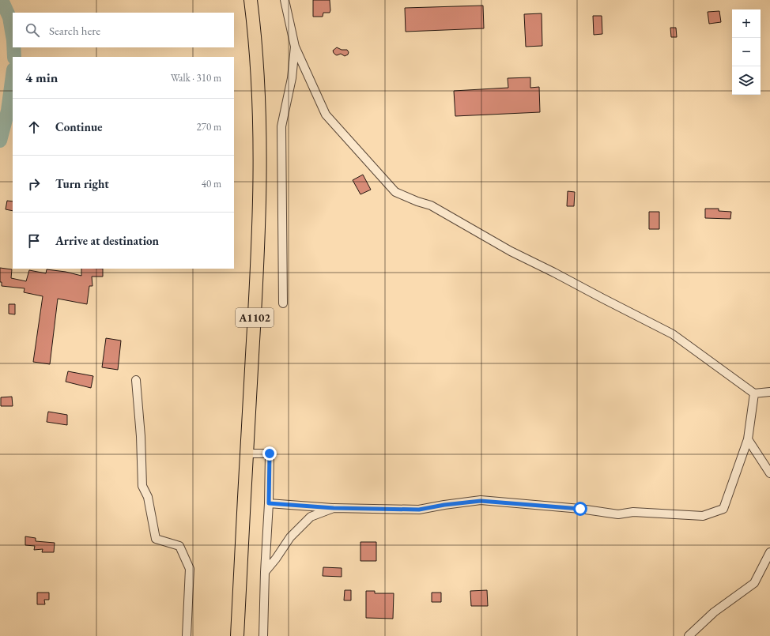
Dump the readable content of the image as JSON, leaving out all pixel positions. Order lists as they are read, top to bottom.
{
  "streets": {
    "main road": ["A1102"]
  },
  "page": {
    "map_buttons": ["+", "−"],
    "search": "Search here",
    "heading": ["4 min", "Walk · 310 m"],
    "list": [
      ["Continue", "270 m"],
      ["Turn right", "40 m"],
      "Arrive at destination"
    ]
  }
}
